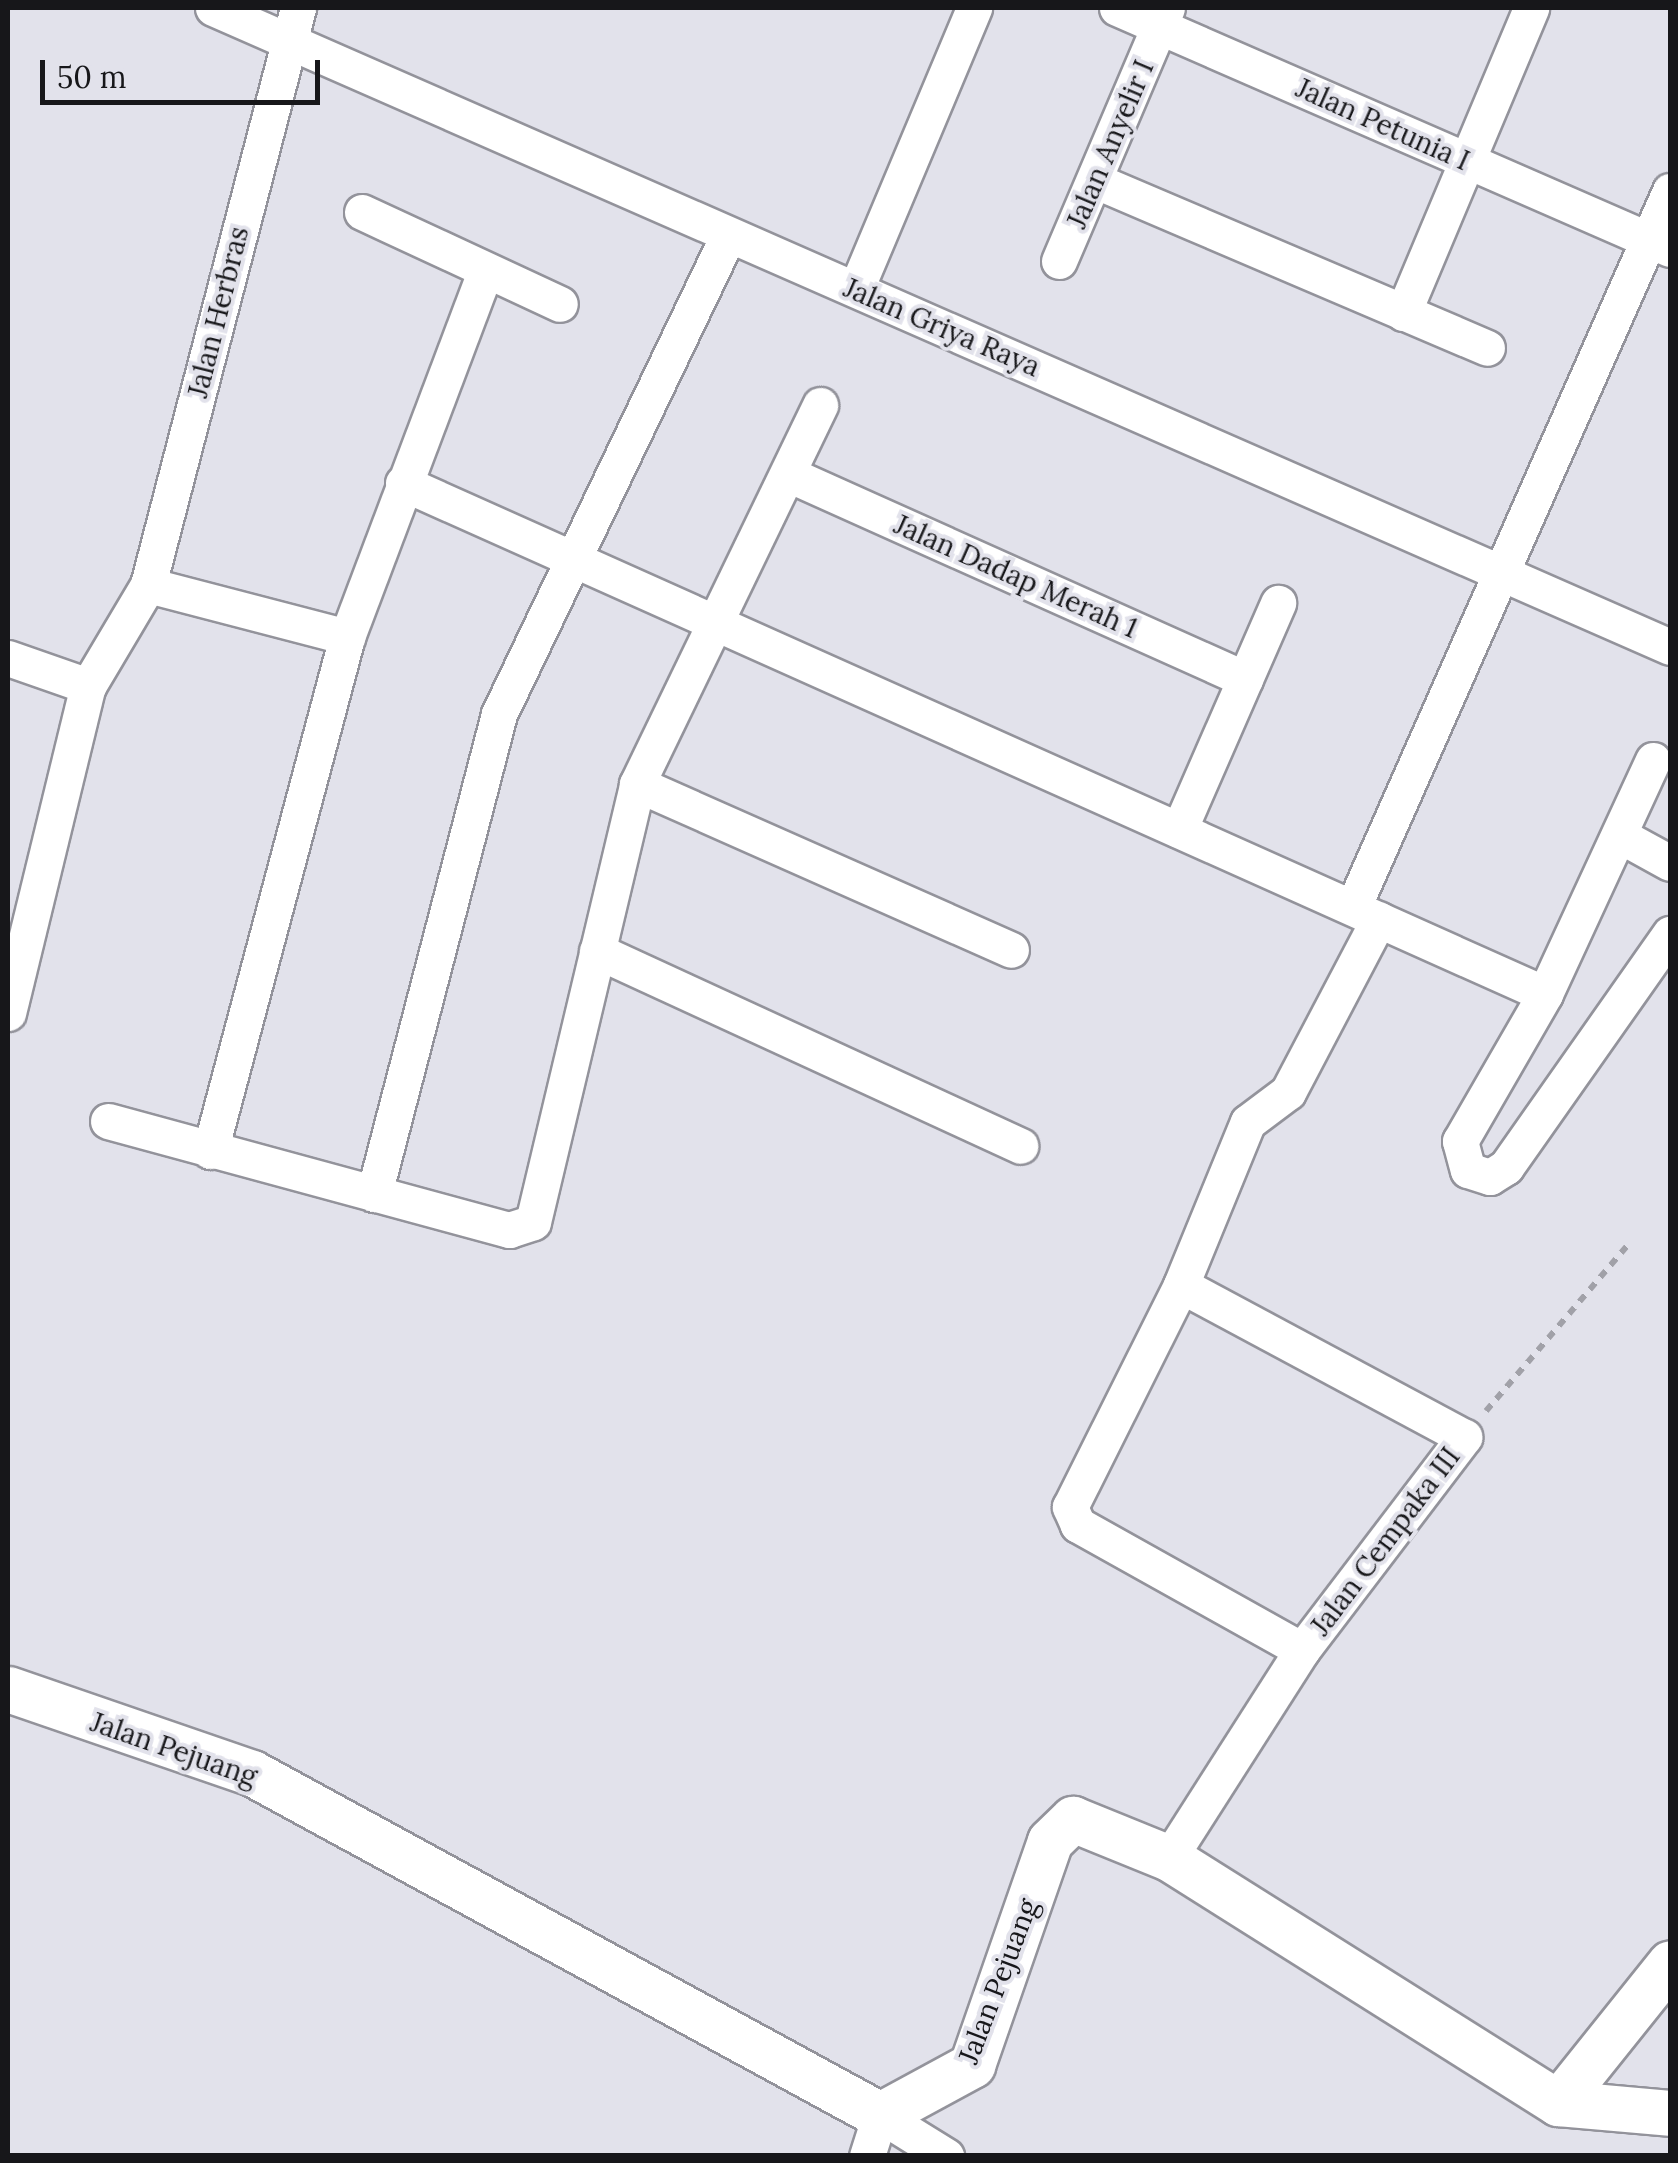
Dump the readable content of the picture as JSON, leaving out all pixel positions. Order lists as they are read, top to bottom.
{
  "streets": {
    "street": [
      "Jalan Petunia I",
      "Jalan Anyelir I",
      "Jalan Herbras",
      "Jalan Griya Raya",
      "Jalan Dadap Merah 1",
      "Jalan Cempaka III",
      "Jalan Pejuang"
    ]
  },
  "crossings": [
    ["Jalan Petunia I", "Jalan Anyelir I"],
    ["Jalan Herbras", "Jalan Griya Raya"],
    ["Jalan Cempaka III", "Jalan Pejuang"]
  ],
  "scale_bar": "50 m"
}
